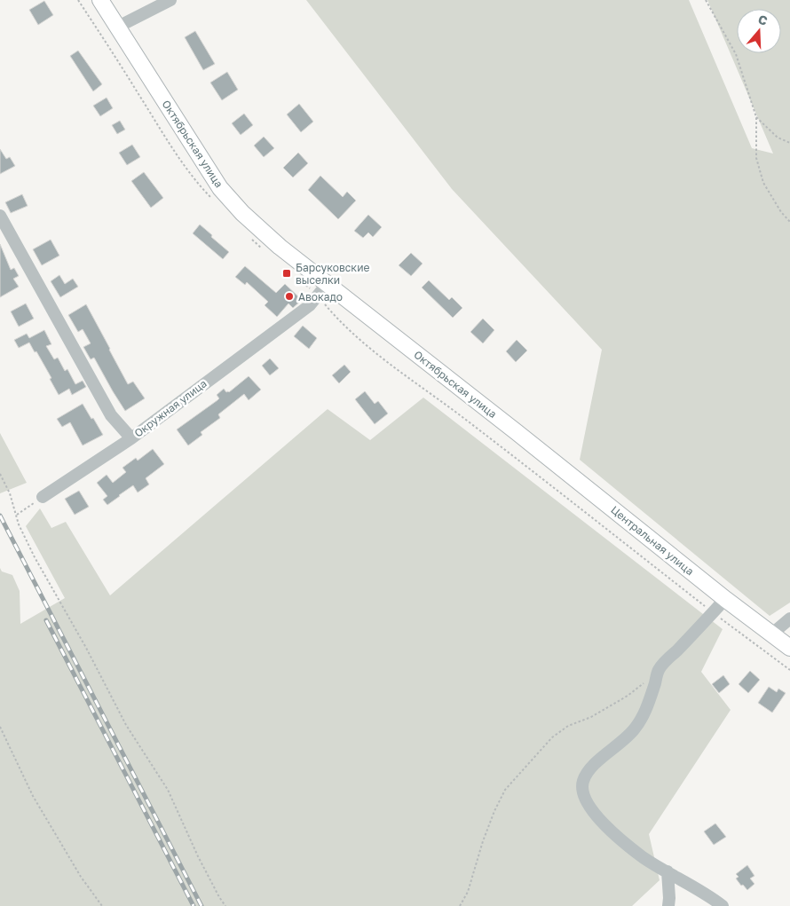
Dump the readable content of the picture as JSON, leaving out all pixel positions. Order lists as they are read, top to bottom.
{
  "streets": {
    "main road": ["Октябрьская улица", "Центральная улица"],
    "street": ["Окружная улица"]
  },
  "crossings": [
    ["Октябрьская улица", "Окружная улица"],
    ["Октябрьская улица", "Центральная улица"]
  ],
  "places": {
    "transit": ["Барсуковские выселки"],
    "other": ["Авокадо"]
  },
  "north": "top"
}
